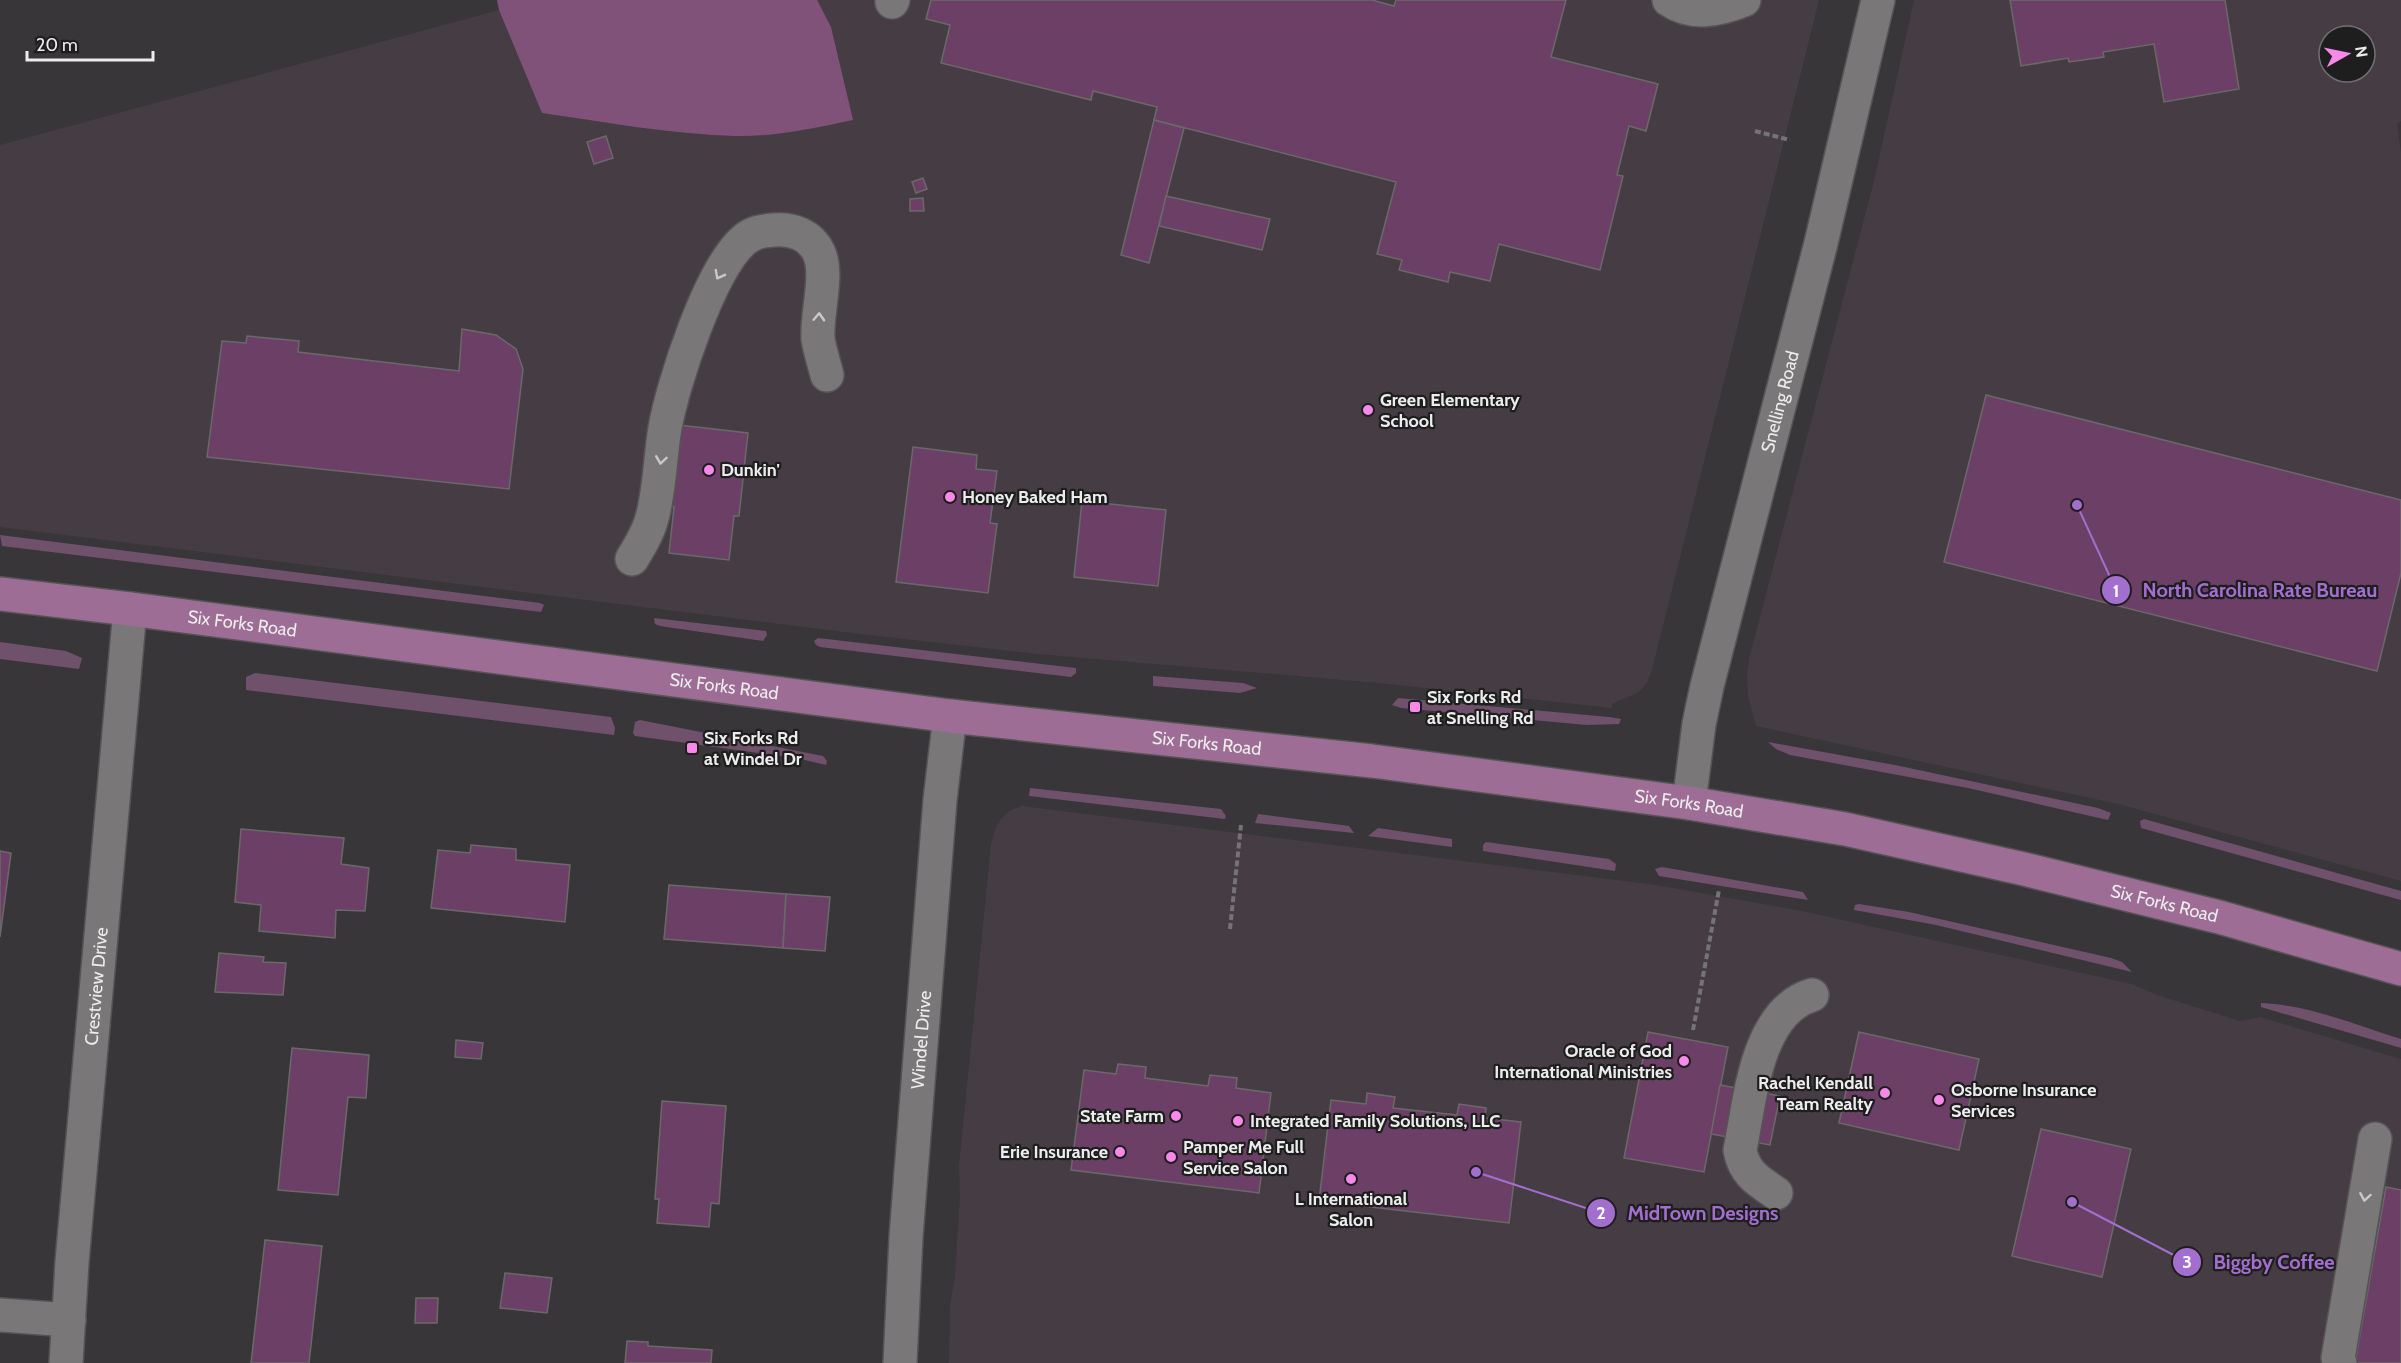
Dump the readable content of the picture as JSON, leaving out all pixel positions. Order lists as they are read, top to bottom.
{
  "streets": {
    "main road": ["Six Forks Road"],
    "street": ["Snelling Road", "Crestview Drive", "Windel Drive"]
  },
  "crossings": [
    ["Snelling Road", "Six Forks Road"],
    ["Six Forks Road", "Crestview Drive"],
    ["Six Forks Road", "Windel Drive"]
  ],
  "places": {
    "other": [
      "Green Elementary School",
      "Dunkin'",
      "Honey Baked Ham",
      "North Carolina Rate Bureau",
      "Oracle of God International Ministries",
      "Rachel Kendall Team Realty",
      "Osborne Insurance Services",
      "State Farm",
      "Integrated Family Solutions, LLC",
      "Erie Insurance",
      "Pamper Me Full Service Salon",
      "MidTown Designs",
      "L International Salon",
      "Biggby Coffee"
    ],
    "transit": ["Six Forks Rd at Snelling Rd", "Six Forks Rd at Windel Dr"]
  },
  "scale_bar": "20 m",
  "north": "right"
}
